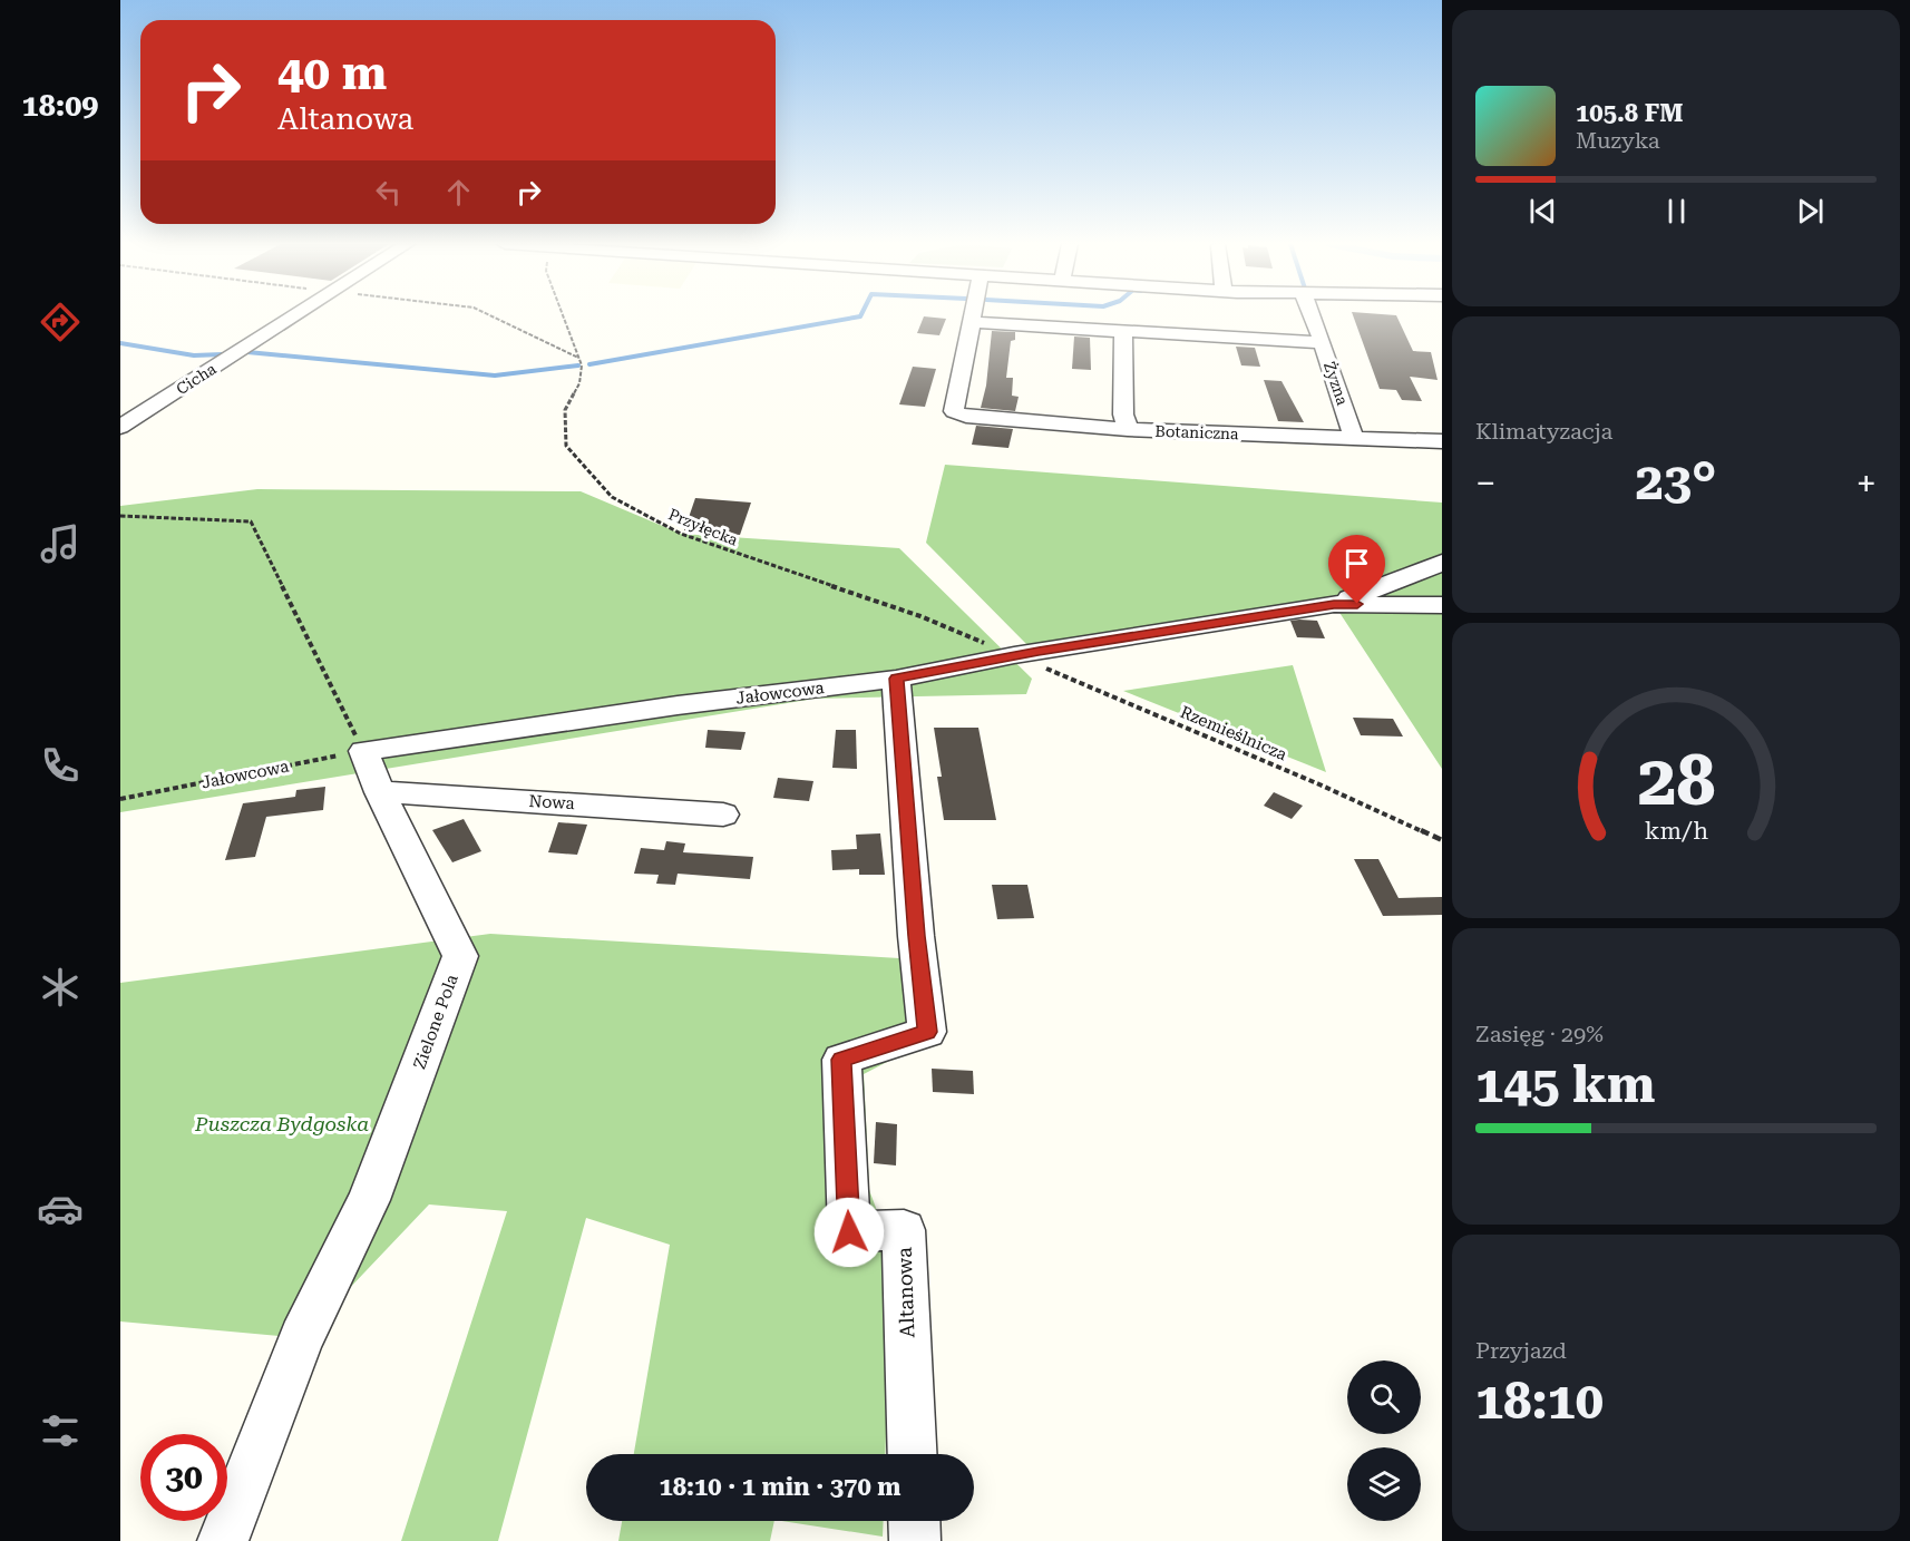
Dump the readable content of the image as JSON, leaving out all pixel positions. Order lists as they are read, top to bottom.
{
  "streets": {
    "street": [
      "Cicha",
      "Żyzna",
      "Botaniczna",
      "Jałowcowa",
      "Nowa",
      "Zielone Pola",
      "Altanowa"
    ],
    "path": ["Przyłęcka", "Rzemieślnicza"]
  },
  "crossings": [
    ["Żyzna", "Botaniczna"],
    ["Przyłęcka", "Jałowcowa"],
    ["Przyłęcka", "Rzemieślnicza"],
    ["Jałowcowa", "Rzemieślnicza"],
    ["Jałowcowa", "Zielone Pola"],
    ["Jałowcowa", "Altanowa"],
    ["Nowa", "Zielone Pola"]
  ],
  "parks": ["Puszcza Bydgoska"],
  "page": {
    "tabs": "18:09",
    "turn": ["40 m", "Altanowa"],
    "song": ["105.8 FM", "Muzyka"],
    "tile": [
      "Klimatyzacja",
      ["Zasięg · 29%", "145 km"],
      ["Przyjazd", "18:10"]
    ],
    "heat": ["−", "23°", "+"],
    "limit": "30",
    "trip": "18:10 · 1 min · 370 m",
    "gauge": ["28", "km/h"]
  }
}
